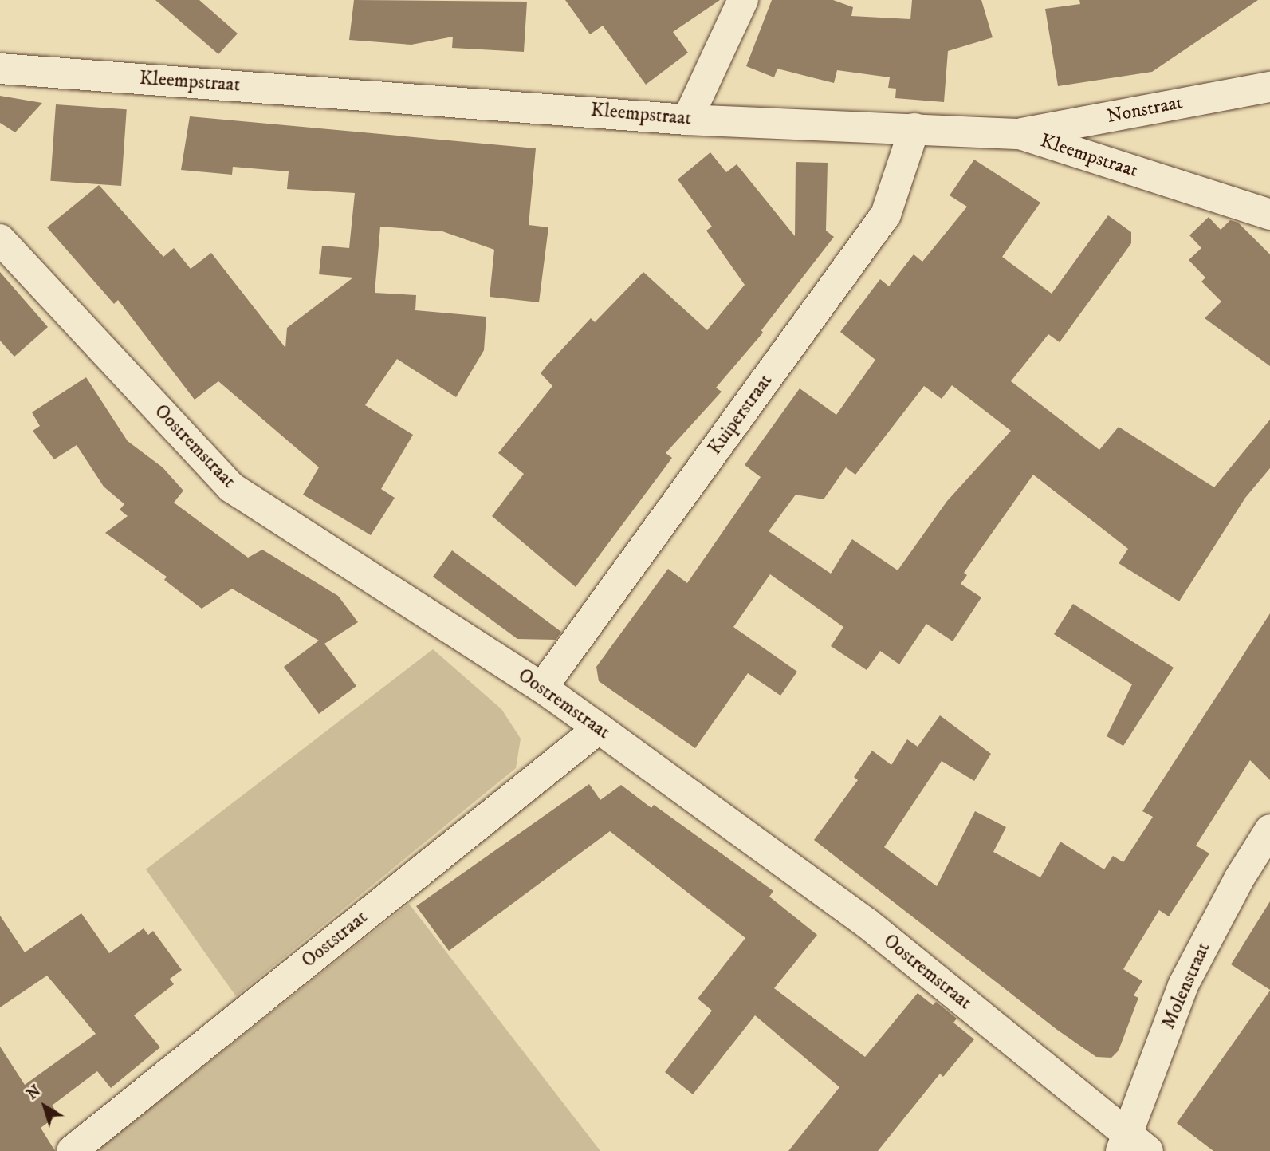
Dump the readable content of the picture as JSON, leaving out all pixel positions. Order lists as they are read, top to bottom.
{
  "streets": {
    "street": [
      "Kleempstraat",
      "Nonstraat",
      "Kuiperstraat",
      "Oostremstraat",
      "Ooststraat",
      "Molenstraat"
    ]
  },
  "crossings": [
    ["Kleempstraat", "Nonstraat"],
    ["Kleempstraat", "Kuiperstraat"],
    ["Kuiperstraat", "Oostremstraat"],
    ["Oostremstraat", "Ooststraat"],
    ["Oostremstraat", "Molenstraat"]
  ],
  "north": "top left"
}
